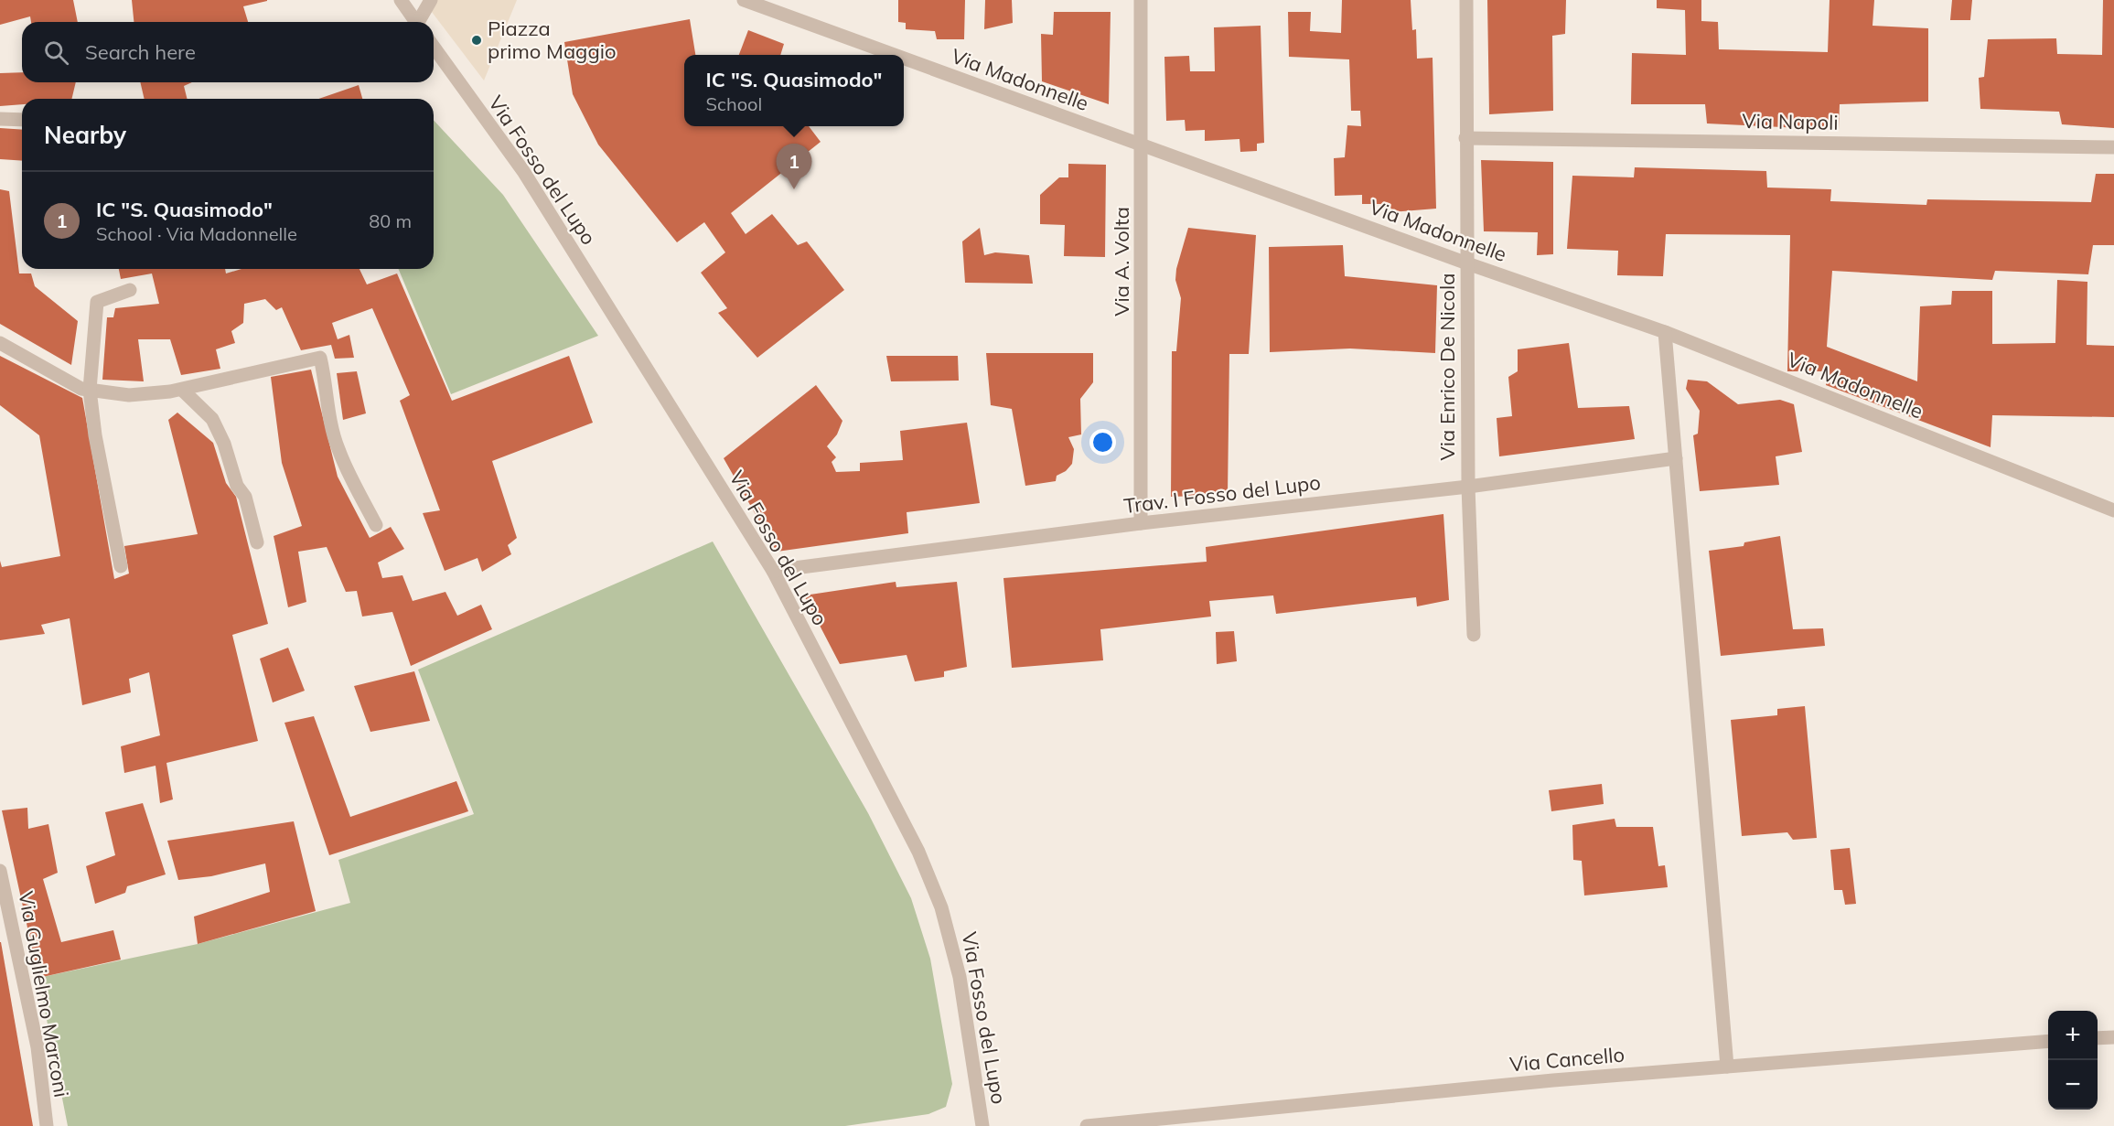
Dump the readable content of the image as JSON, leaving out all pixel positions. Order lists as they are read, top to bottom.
{
  "streets": {
    "street": [
      "Via Madonnelle",
      "Via Napoli",
      "Via Fosso del Lupo",
      "Via A. Volta",
      "Via Enrico De Nicola",
      "Trav. I Fosso del Lupo",
      "Via Guglielmo Marconi",
      "Via Cancello"
    ]
  },
  "crossings": [
    ["Via Madonnelle", "Via A. Volta"],
    ["Via Madonnelle", "Via Enrico De Nicola"],
    ["Via Napoli", "Via Enrico De Nicola"],
    ["Via Fosso del Lupo", "Trav. I Fosso del Lupo"],
    ["Via A. Volta", "Trav. I Fosso del Lupo"],
    ["Via Enrico De Nicola", "Trav. I Fosso del Lupo"]
  ],
  "places": ["Piazza primo Maggio"],
  "page": {
    "search": "Search here",
    "popup": ["IC \"S. Quasimodo\"", "School"],
    "heading": "Nearby",
    "pins": "1",
    "list": [
      {
        "mark": "1",
        "name": "IC \"S. Quasimodo\"",
        "note": "School · Via Madonnelle",
        "value": "80 m"
      }
    ],
    "map_buttons": ["+", "−"]
  }
}
